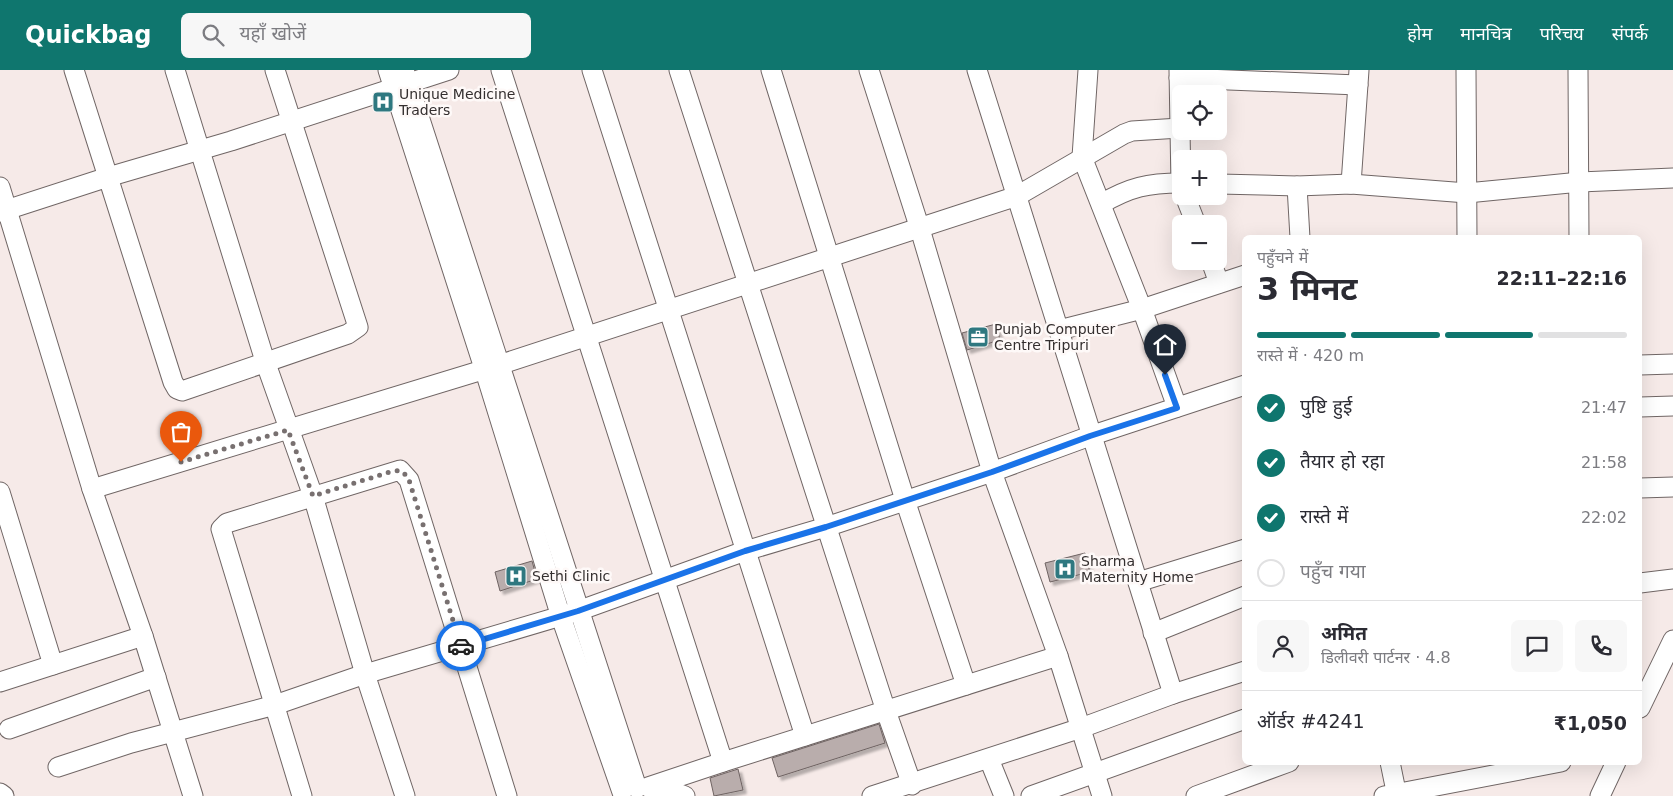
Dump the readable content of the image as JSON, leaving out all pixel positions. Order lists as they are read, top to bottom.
{
  "places": {
    "hospital": ["Unique Medicine Traders", "Sharma Maternity Home", "Sethi Clinic"],
    "office": ["Punjab Computer Centre Tripuri"]
  },
  "page": {
    "header": "Quickbag",
    "search": "यहाँ खोजें",
    "nav": [
      "होम",
      "मानचित्र",
      "परिचय",
      "संपर्क"
    ],
    "map_buttons": ["+", "−"],
    "heading": ["3 मिनट", "पहुँचने में", "22:11–22:16"],
    "panel": [
      "अमित",
      "डिलीवरी पार्टनर · 4.8",
      "ऑर्डर #4241",
      "₹1,050"
    ],
    "bar": "रास्ते में · 420 m",
    "list": [
      ["पुष्टि हुई", "21:47"],
      ["तैयार हो रहा", "21:58"],
      ["रास्ते में", "22:02"],
      "पहुँच गया"
    ]
  }
}
